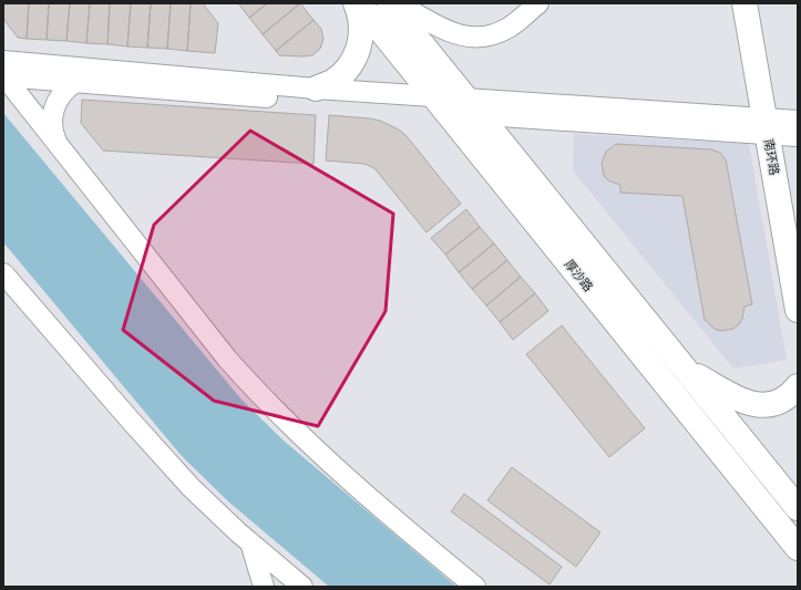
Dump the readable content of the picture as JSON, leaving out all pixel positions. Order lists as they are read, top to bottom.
{
  "streets": {
    "main road": ["南环路", "厚沙路"]
  }
}
